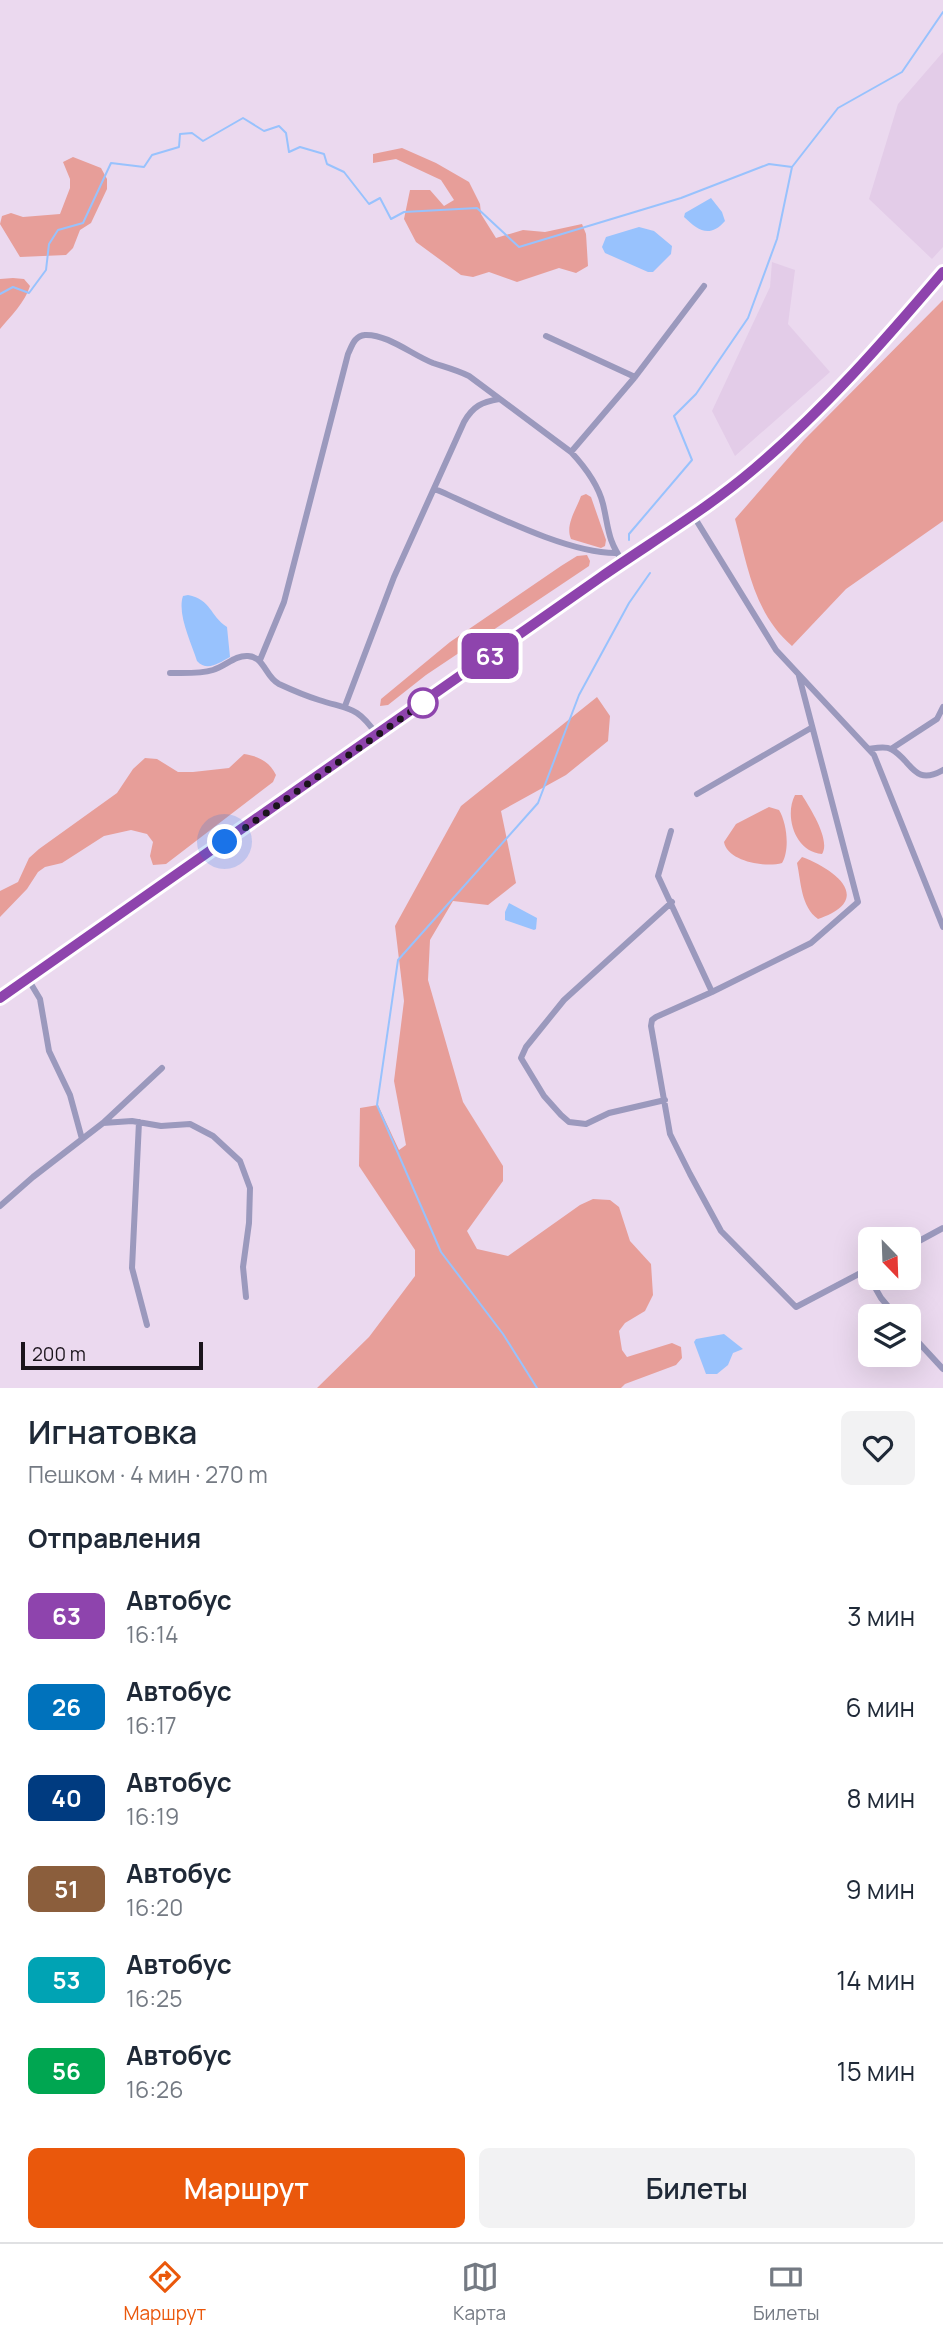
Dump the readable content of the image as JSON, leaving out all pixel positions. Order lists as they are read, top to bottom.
{
  "lines": ["bus line 63"],
  "scale_bar": "200 m",
  "north": "bottom right",
  "page": {
    "on_map": "63",
    "scale": "200 m",
    "heading": [
      ["Игнатовка", "Пешком · 4 мин · 270 m"],
      "Отправления"
    ],
    "list": [
      {
        "mark": "63",
        "name": "Автобус",
        "note": "16:14",
        "value": "3 мин"
      },
      {
        "mark": "26",
        "name": "Автобус",
        "note": "16:17",
        "value": "6 мин"
      },
      {
        "mark": "40",
        "name": "Автобус",
        "note": "16:19",
        "value": "8 мин"
      },
      {
        "mark": "51",
        "name": "Автобус",
        "note": "16:20",
        "value": "9 мин"
      },
      {
        "mark": "53",
        "name": "Автобус",
        "note": "16:25",
        "value": "14 мин"
      },
      {
        "mark": "56",
        "name": "Автобус",
        "note": "16:26",
        "value": "15 мин"
      }
    ],
    "buttons": ["Маршрут", "Билеты"],
    "tabs": ["Маршрут", "Карта", "Билеты"]
  }
}
